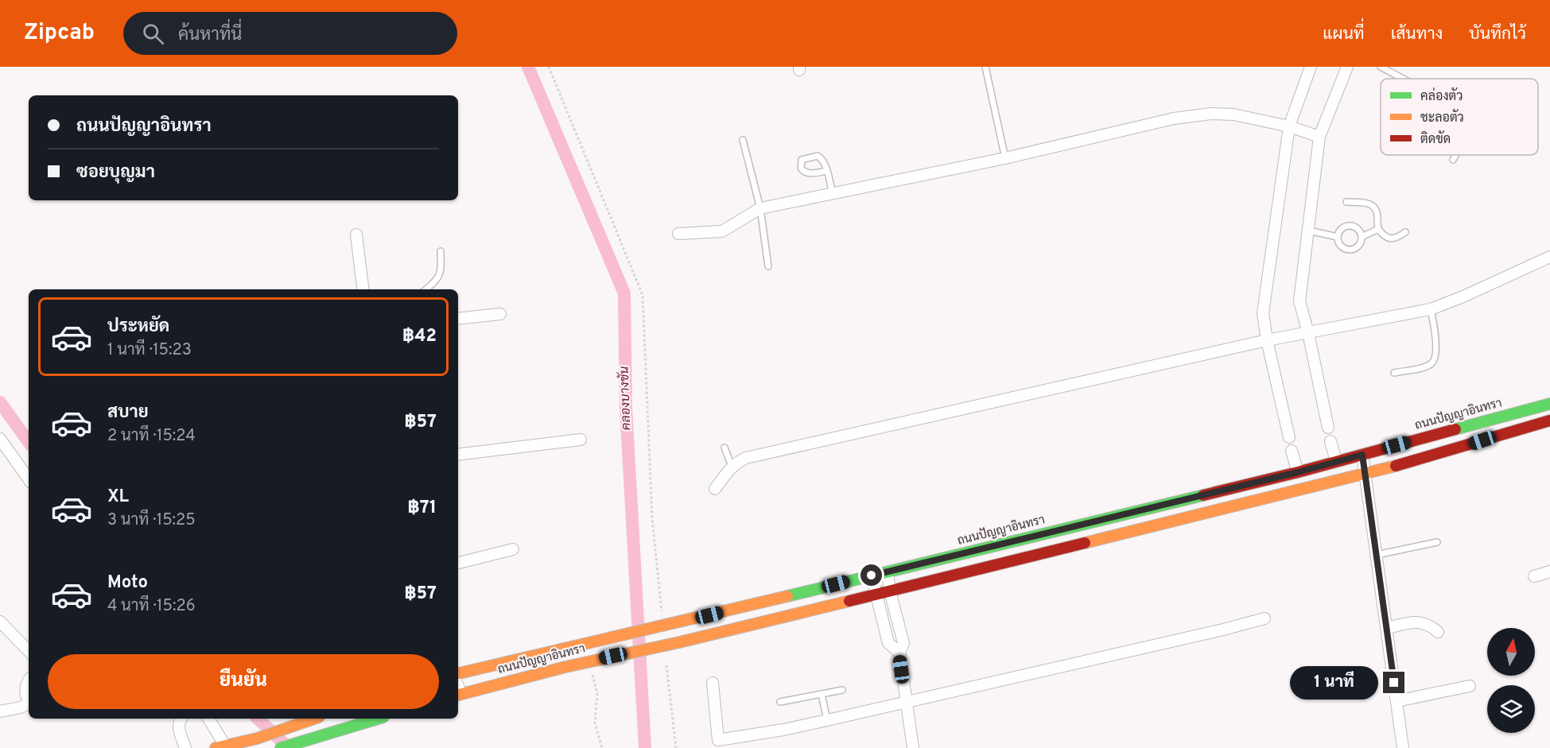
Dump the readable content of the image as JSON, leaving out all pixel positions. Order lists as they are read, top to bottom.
{
  "streets": {
    "main road": ["ถนนปัญญาอินทรา"]
  },
  "water": ["คลองบางชัน"],
  "legend": ["คล่องตัว", "ชะลอตัว", "ติดขัด"],
  "north": "top",
  "page": {
    "header": "Zipcab",
    "search": "ค้นหาที่นี่",
    "nav": ["แผนที่", "เส้นทาง", "บันทึกไว้"],
    "banner": ["ถนนปัญญาอินทรา", "ซอยบุญมา"],
    "list": [
      {
        "name": "ประหยัด",
        "note": "1 นาที · 15:23",
        "value": "฿42"
      },
      {
        "name": "สบาย",
        "note": "2 นาที · 15:24",
        "value": "฿57"
      },
      {
        "name": "XL",
        "note": "3 นาที · 15:25",
        "value": "฿71"
      },
      {
        "name": "Moto",
        "note": "4 นาที · 15:26",
        "value": "฿57"
      }
    ],
    "buttons": "ยืนยัน",
    "bubble": "1 นาที"
  }
}
